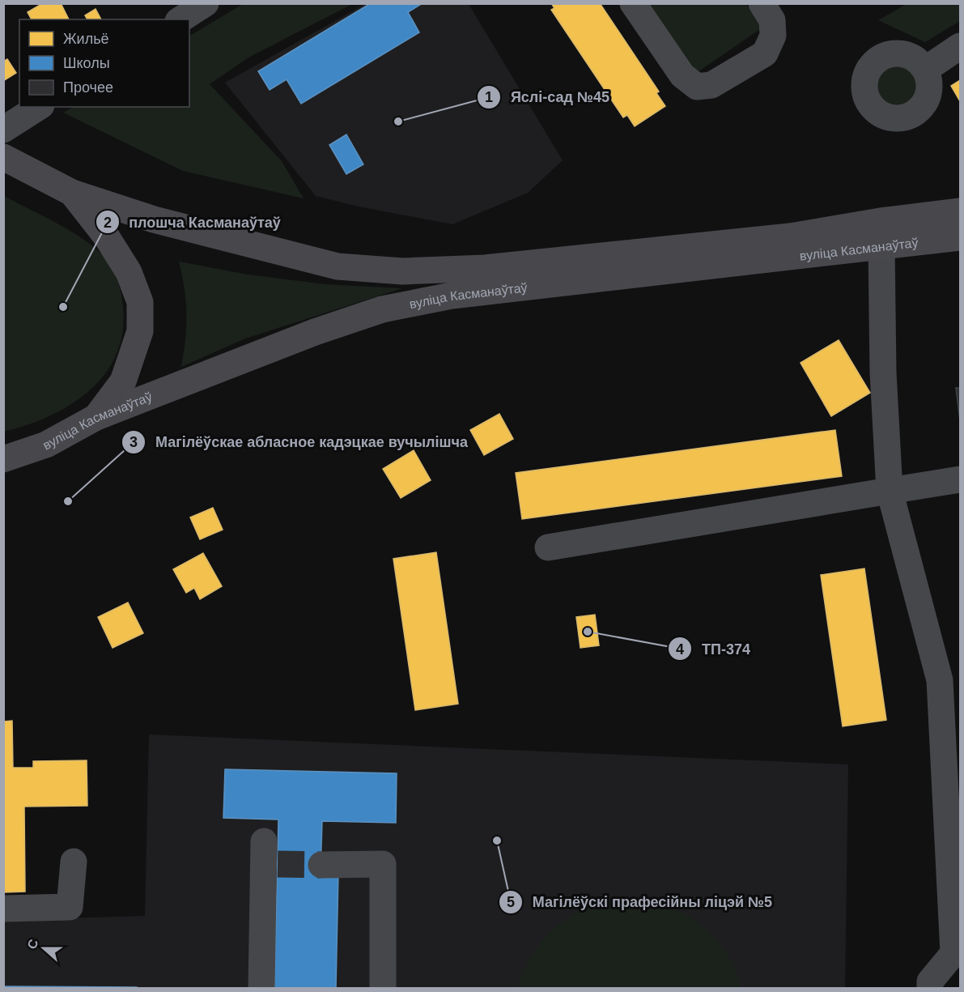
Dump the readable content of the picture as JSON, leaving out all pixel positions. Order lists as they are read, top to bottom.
{
  "streets": {
    "main road": ["вуліца Касманаўтаў"]
  },
  "places": [
    "Яслі-сад №45",
    "плошча Касманаўтаў",
    "Магілёўскае абласное кадэцкае вучылішча",
    "ТП-374",
    "Магілёўскі прафесійны ліцэй №5"
  ],
  "legend": ["Жильё", "Школы", "Прочее"],
  "north": "left"
}
